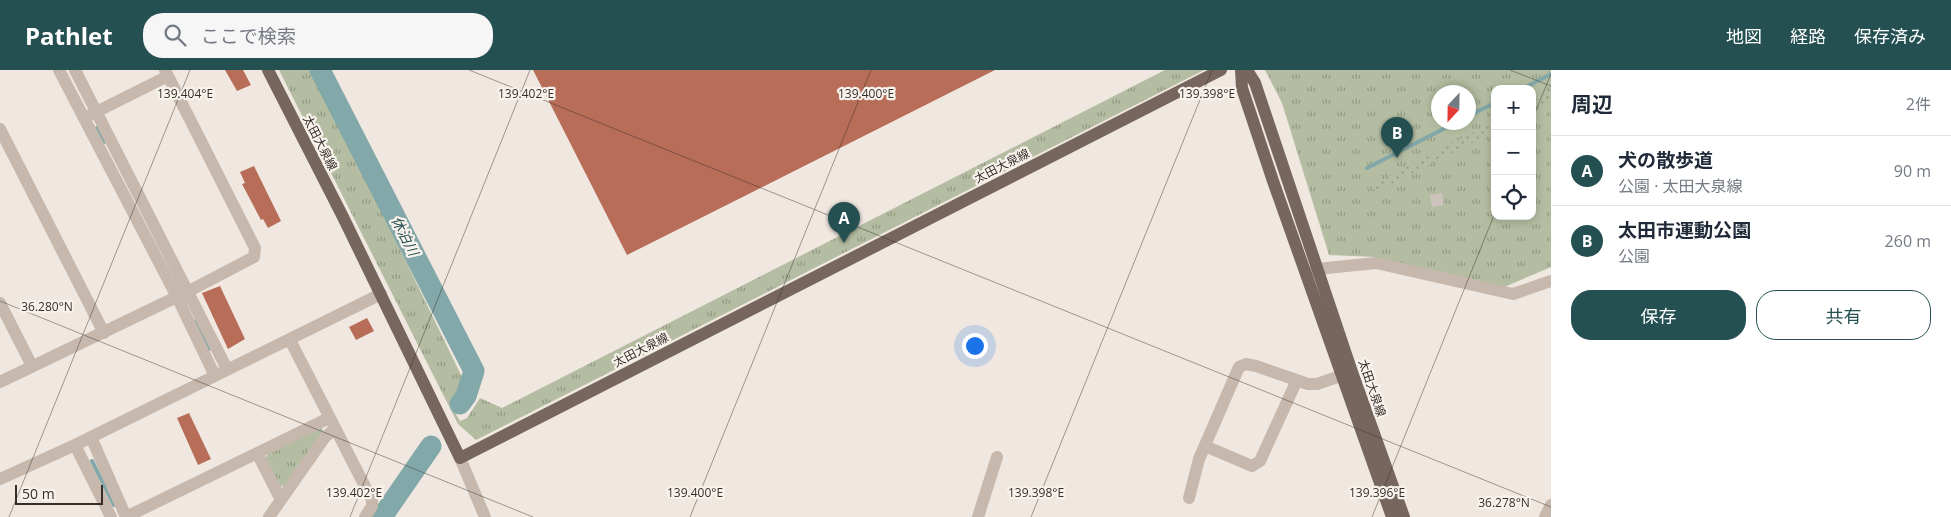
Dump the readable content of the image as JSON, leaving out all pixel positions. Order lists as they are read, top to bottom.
{
  "streets": {
    "main road": ["太田大泉線"]
  },
  "water": ["休泊川"],
  "scale_bar": "50 m",
  "north": "bottom",
  "page": {
    "header": "Pathlet",
    "search": "ここで検索",
    "nav": ["地図", "経路", "保存済み"],
    "heading": ["周辺", "2件"],
    "map_buttons": ["+", "−"],
    "pins": ["B", "A"],
    "list": [
      {
        "mark": "A",
        "name": "犬の散歩道",
        "note": "公園 · 太田大泉線",
        "value": "90 m"
      },
      {
        "mark": "B",
        "name": "太田市運動公園",
        "note": "公園",
        "value": "260 m"
      }
    ],
    "buttons": ["保存", "共有"],
    "scale": "50 m"
  },
  "coordinates": [
    "139.404°E",
    "139.402°E",
    "139.400°E",
    "139.398°E",
    "36.280°N",
    "139.396°E",
    "36.278°N"
  ]
}
